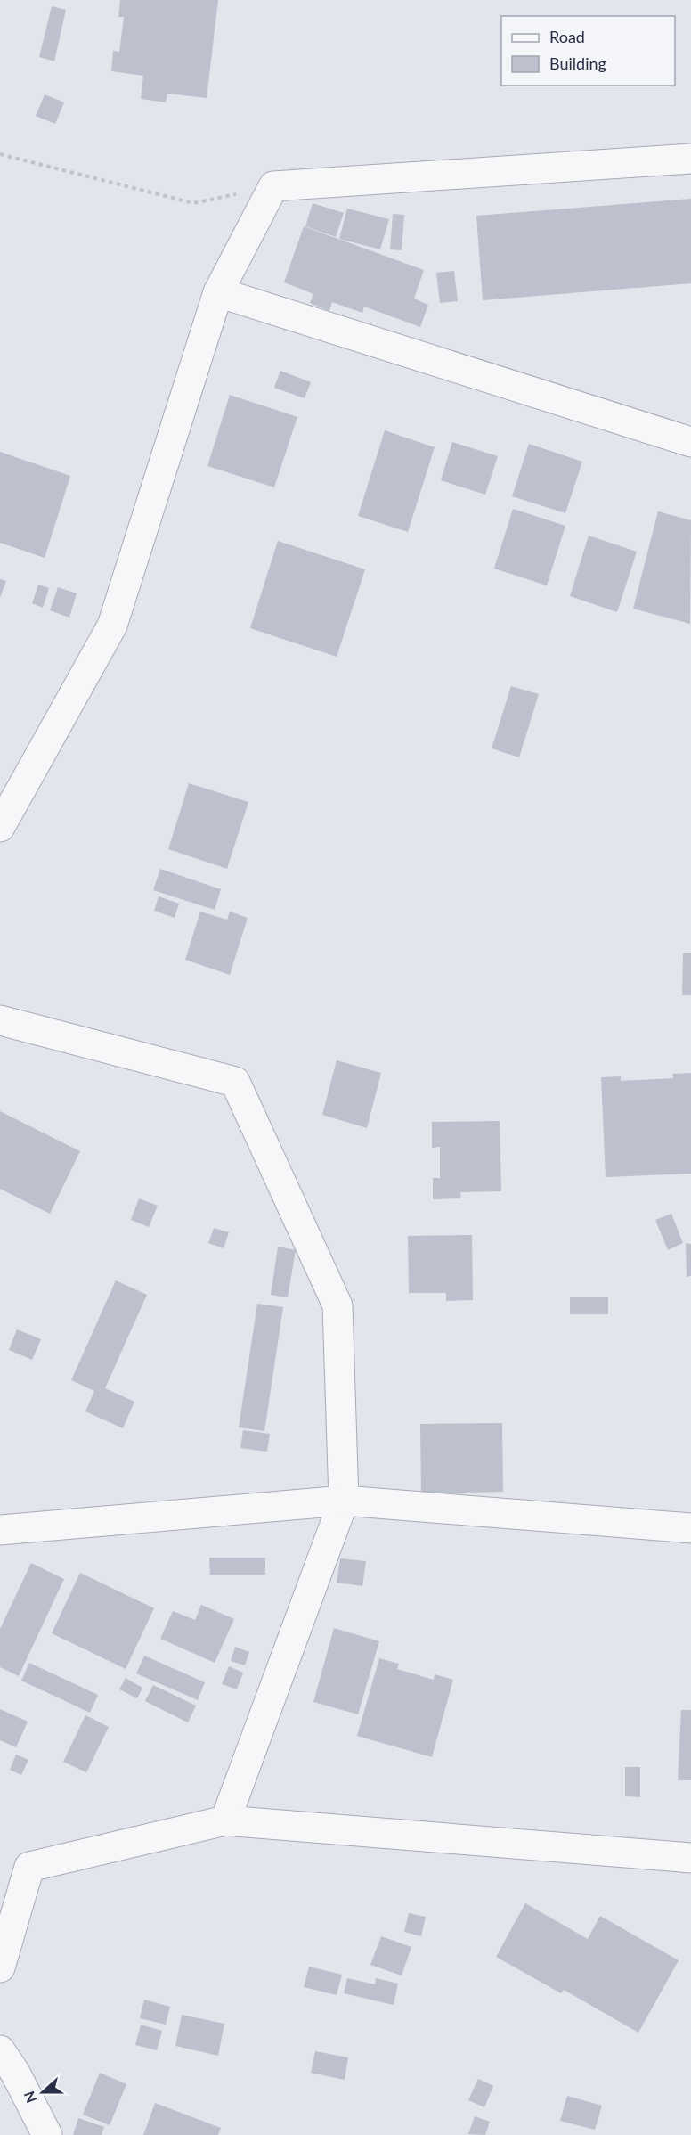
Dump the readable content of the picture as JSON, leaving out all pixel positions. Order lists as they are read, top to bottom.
{
  "legend": ["Road", "Building"],
  "north": "left"
}
